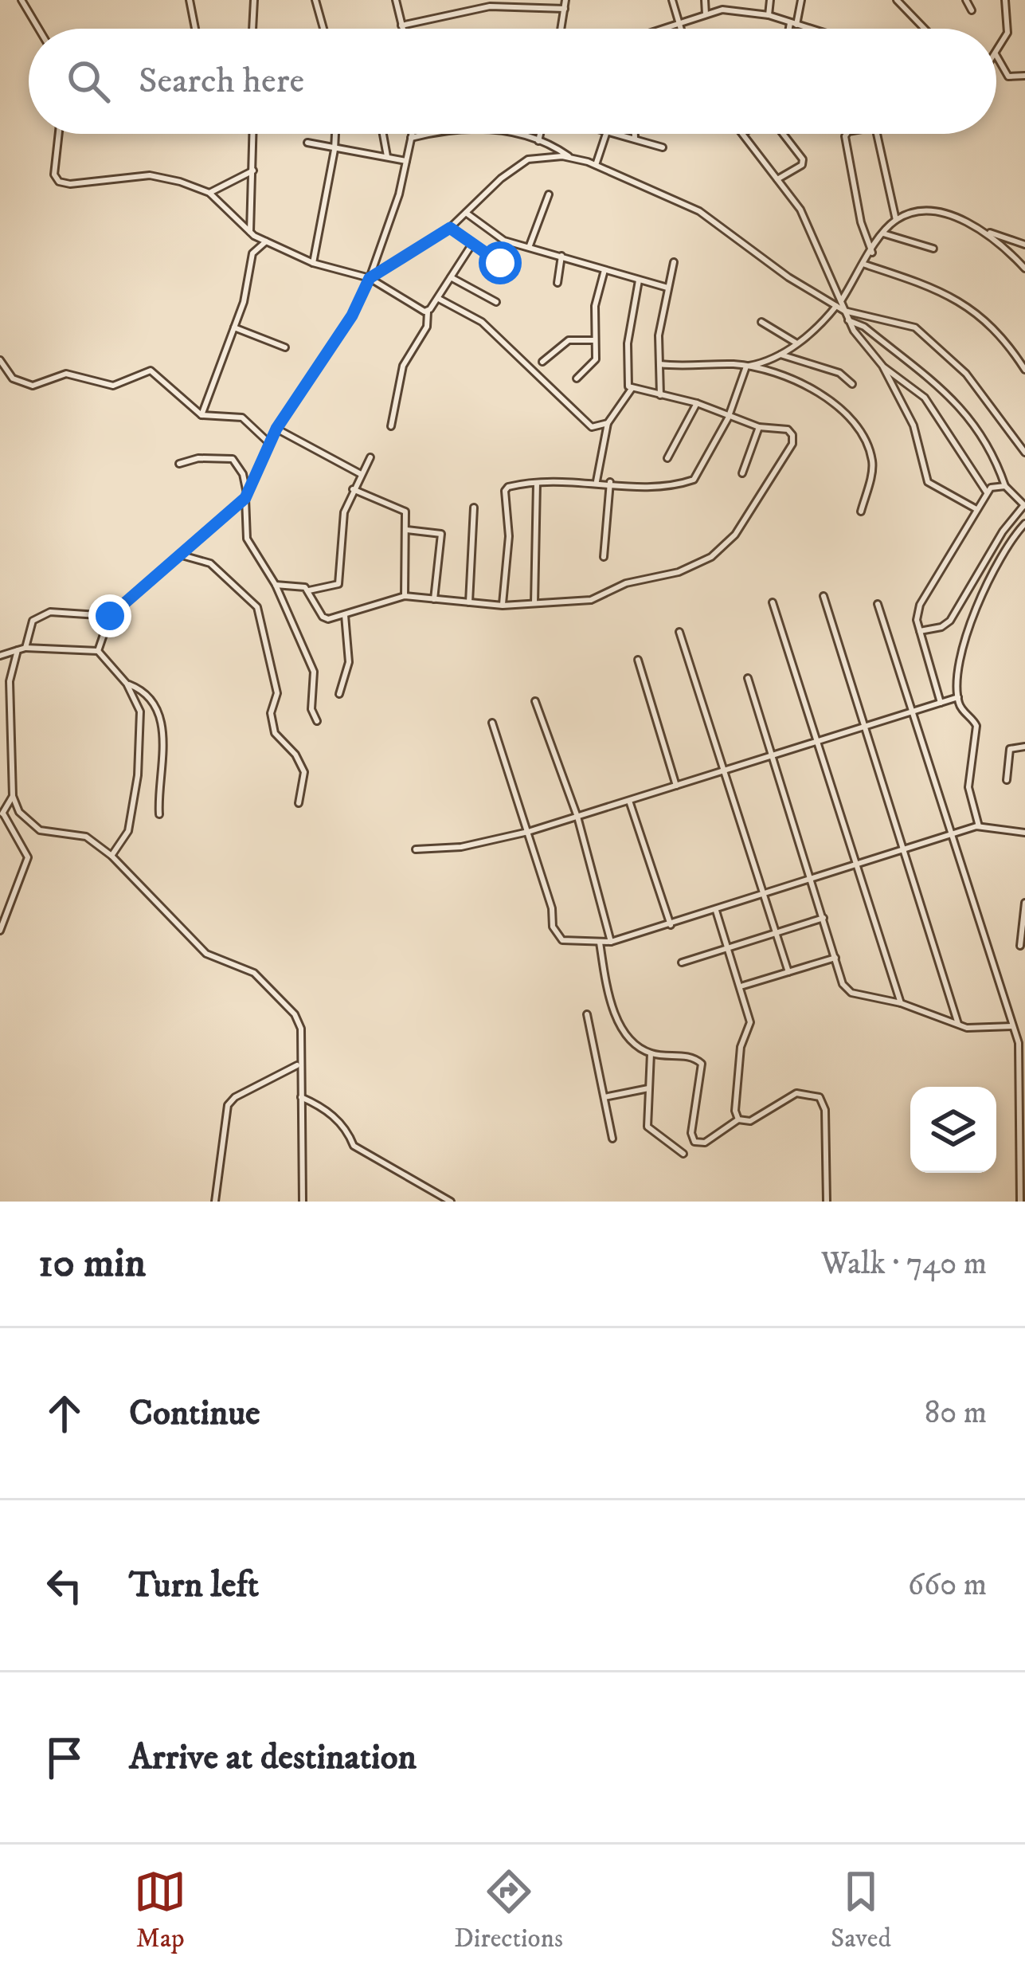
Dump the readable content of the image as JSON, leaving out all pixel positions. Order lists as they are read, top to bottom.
{
  "page": {
    "search": "Search here",
    "heading": ["10 min", "Walk · 740 m"],
    "list": [
      ["Continue", "80 m"],
      ["Turn left", "660 m"],
      "Arrive at destination"
    ],
    "nav": ["Map", "Directions", "Saved"]
  }
}
